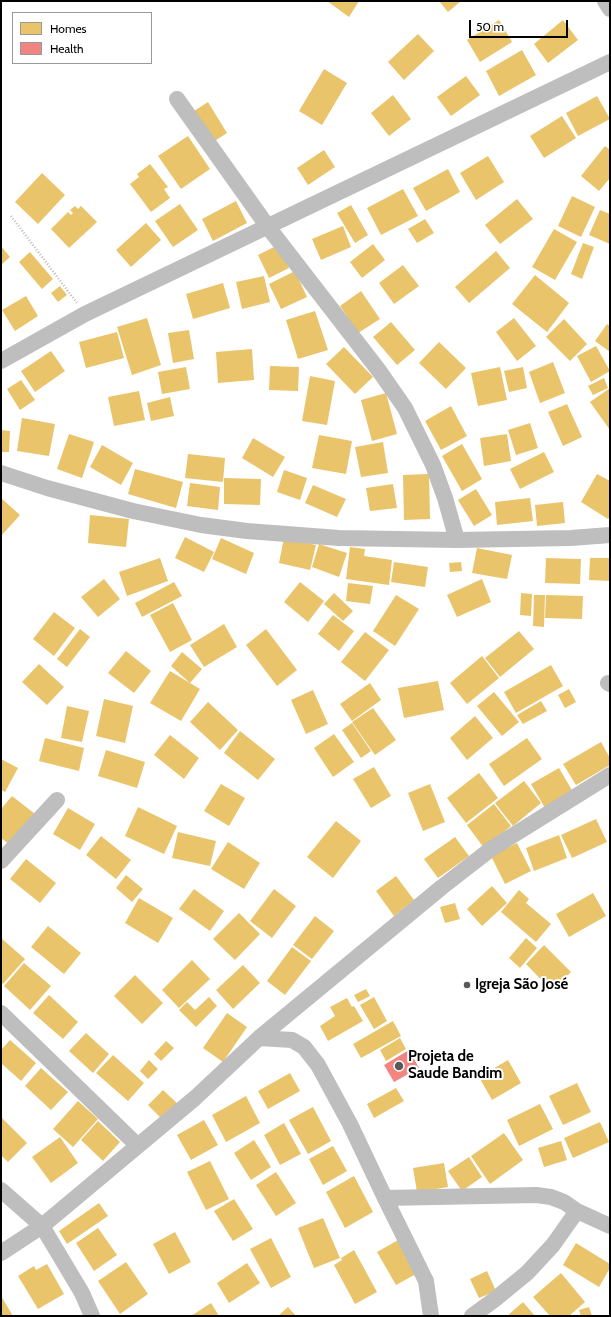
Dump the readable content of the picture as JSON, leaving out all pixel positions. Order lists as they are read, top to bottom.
{
  "places": ["Igreja São José", "Projeta de Saude Bandim"],
  "legend": ["Homes", "Health"],
  "scale_bar": "50 m"
}
